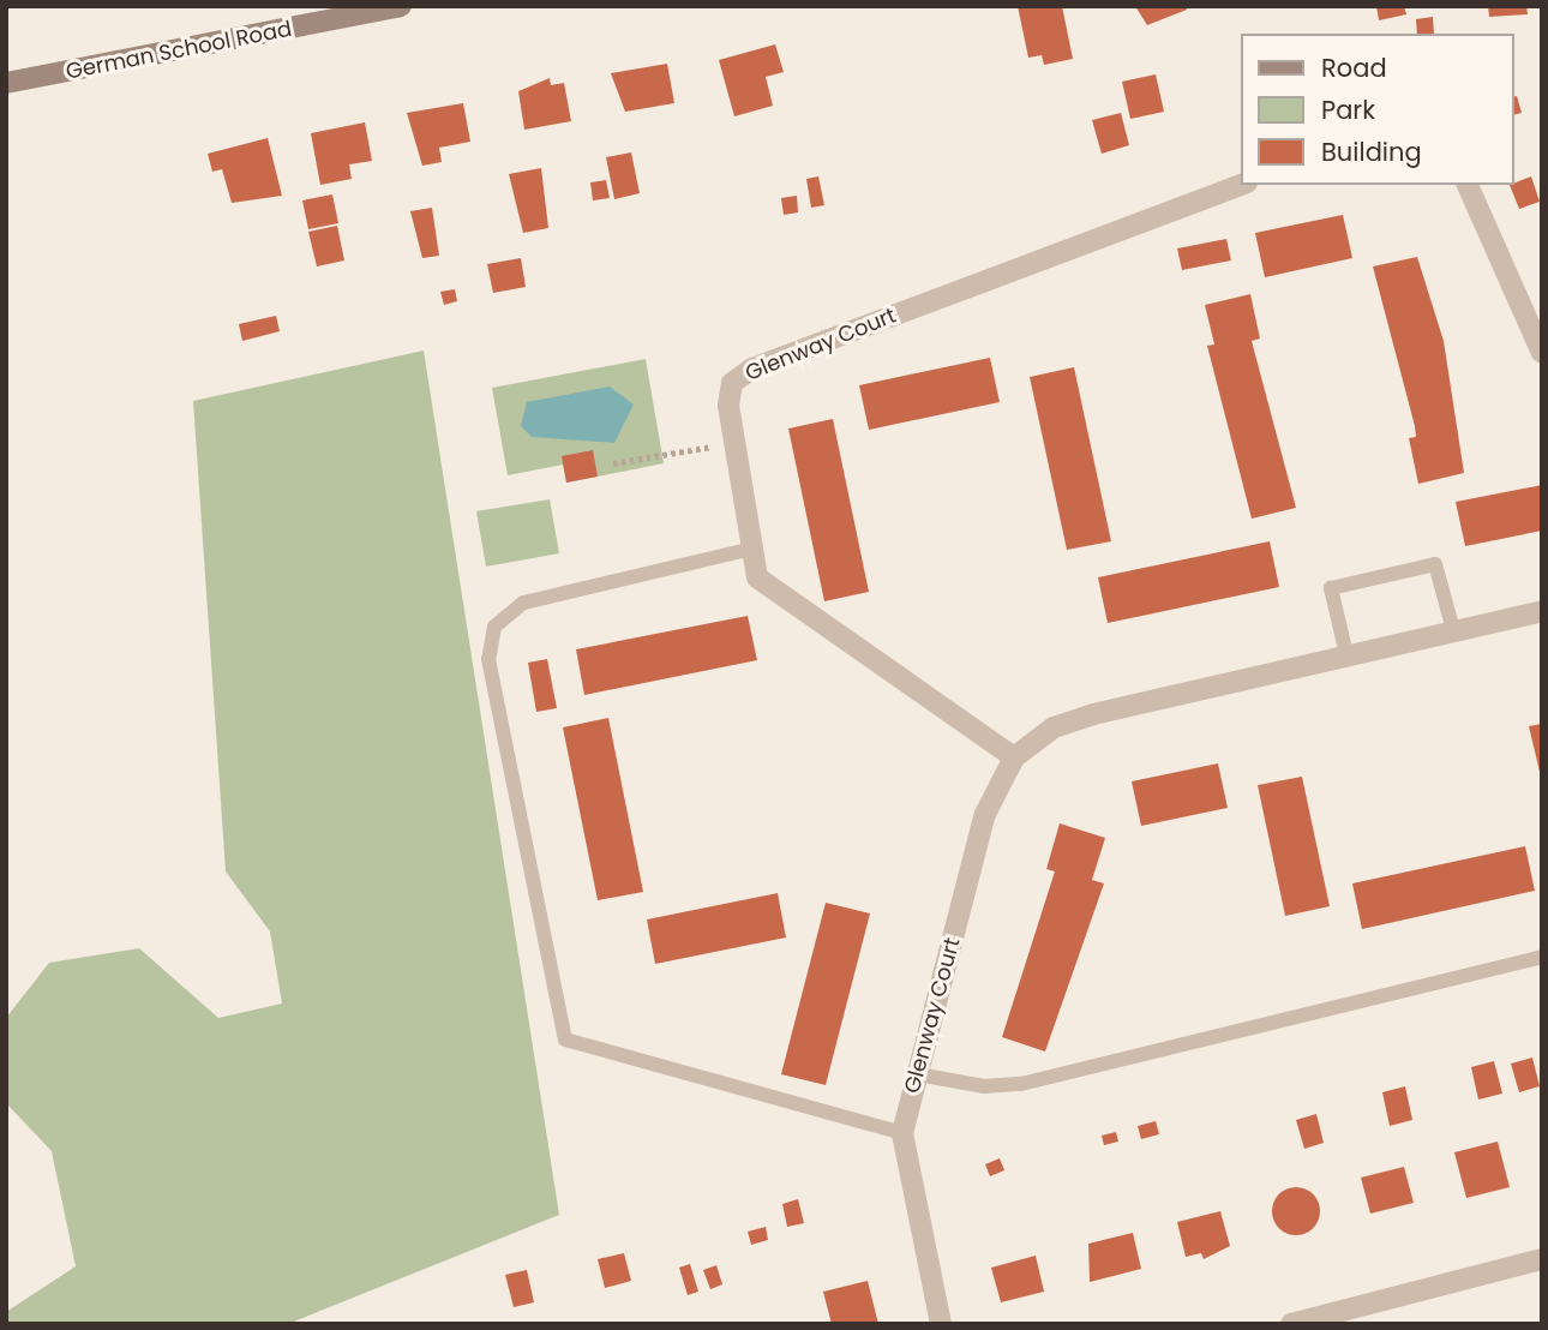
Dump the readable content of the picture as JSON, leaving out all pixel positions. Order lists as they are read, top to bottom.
{
  "streets": {
    "street": ["German School Road", "Glenway Court"]
  },
  "legend": ["Road", "Park", "Building"]
}
